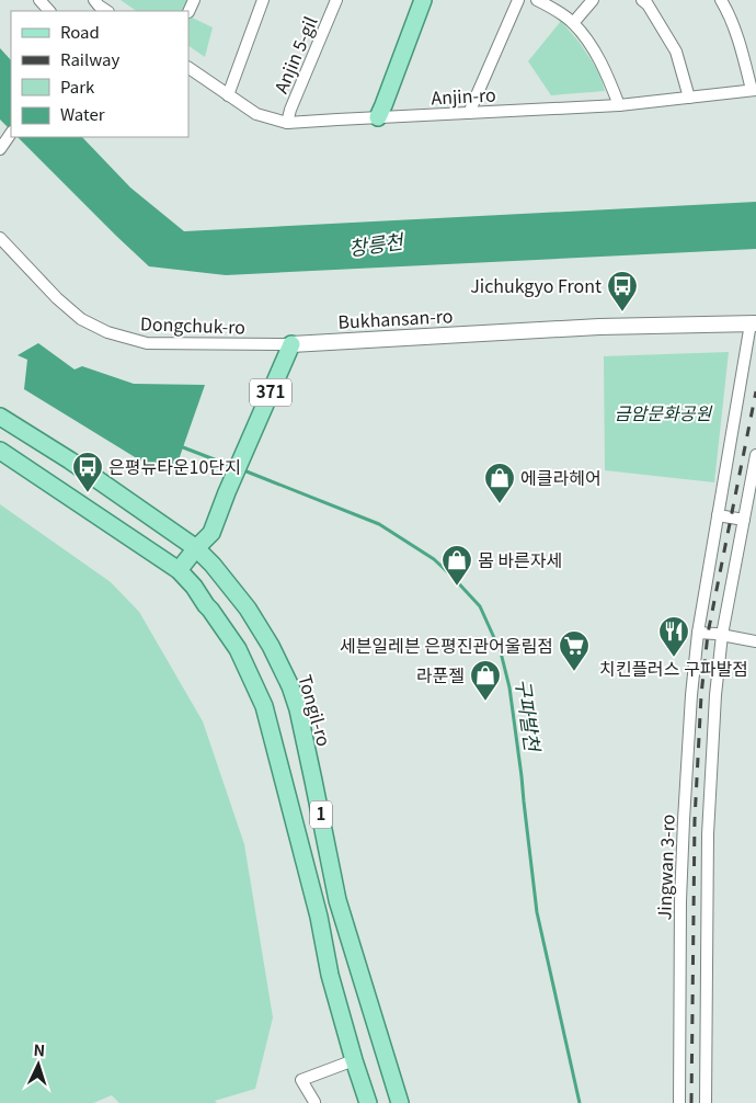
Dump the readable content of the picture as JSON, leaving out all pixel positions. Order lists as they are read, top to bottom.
{
  "streets": {
    "main road": [
      "Bukhansan-ro",
      "371",
      "Tongil-ro",
      "1"
    ],
    "street": [
      "Anjin 5-gil",
      "Anjin-ro",
      "Dongchuk-ro",
      "Jingwan 3-ro"
    ]
  },
  "crossings": [
    ["Anjin 5-gil", "Anjin-ro"],
    ["Bukhansan-ro", "Dongchuk-ro"],
    ["Bukhansan-ro", "371"],
    ["Bukhansan-ro", "Jingwan 3-ro"],
    ["Dongchuk-ro", "371"],
    ["371", "Tongil-ro"],
    ["371", "1"]
  ],
  "water": ["창릉천", "구파발천"],
  "parks": ["금암문화공원"],
  "places": {
    "bus stop": ["Jichukgyo Front", "은평뉴타운10단지"],
    "shop": ["에클라헤어", "몸 바른자세", "라푼젤"],
    "restaurant": ["치킨플러스 구파발점"],
    "supermarket": ["세븐일레븐 은평진관어울림점"]
  },
  "legend": [
    "Road",
    "Railway",
    "Park",
    "Water"
  ],
  "north": "top"
}
